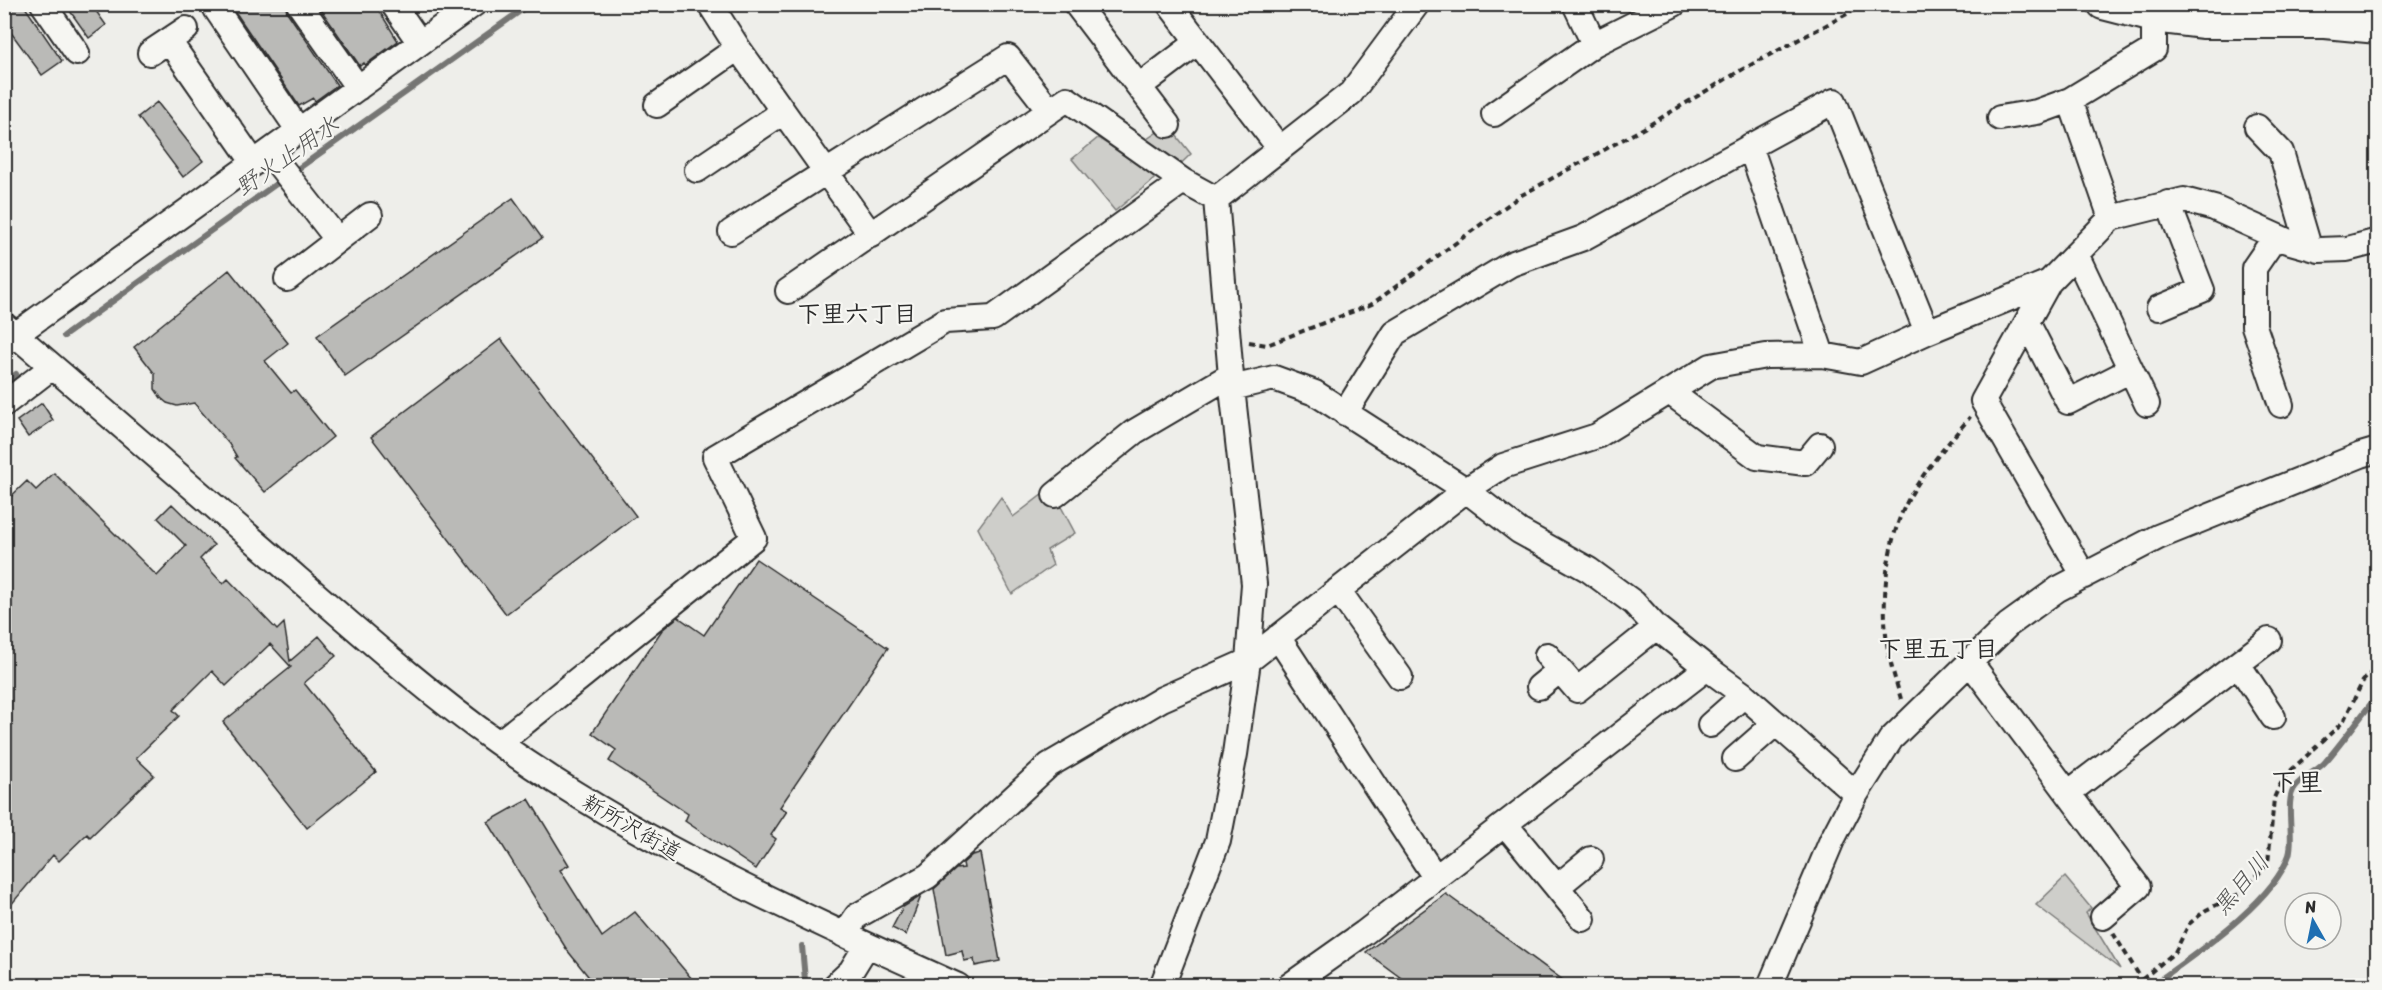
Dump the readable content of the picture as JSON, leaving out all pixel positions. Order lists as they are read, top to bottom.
{
  "streets": {
    "street": ["新所沢街道"]
  },
  "districts": ["下里六丁目", "下里五丁目", "下里"],
  "water": ["野火止用水", "黒目川"],
  "north": "top"
}
